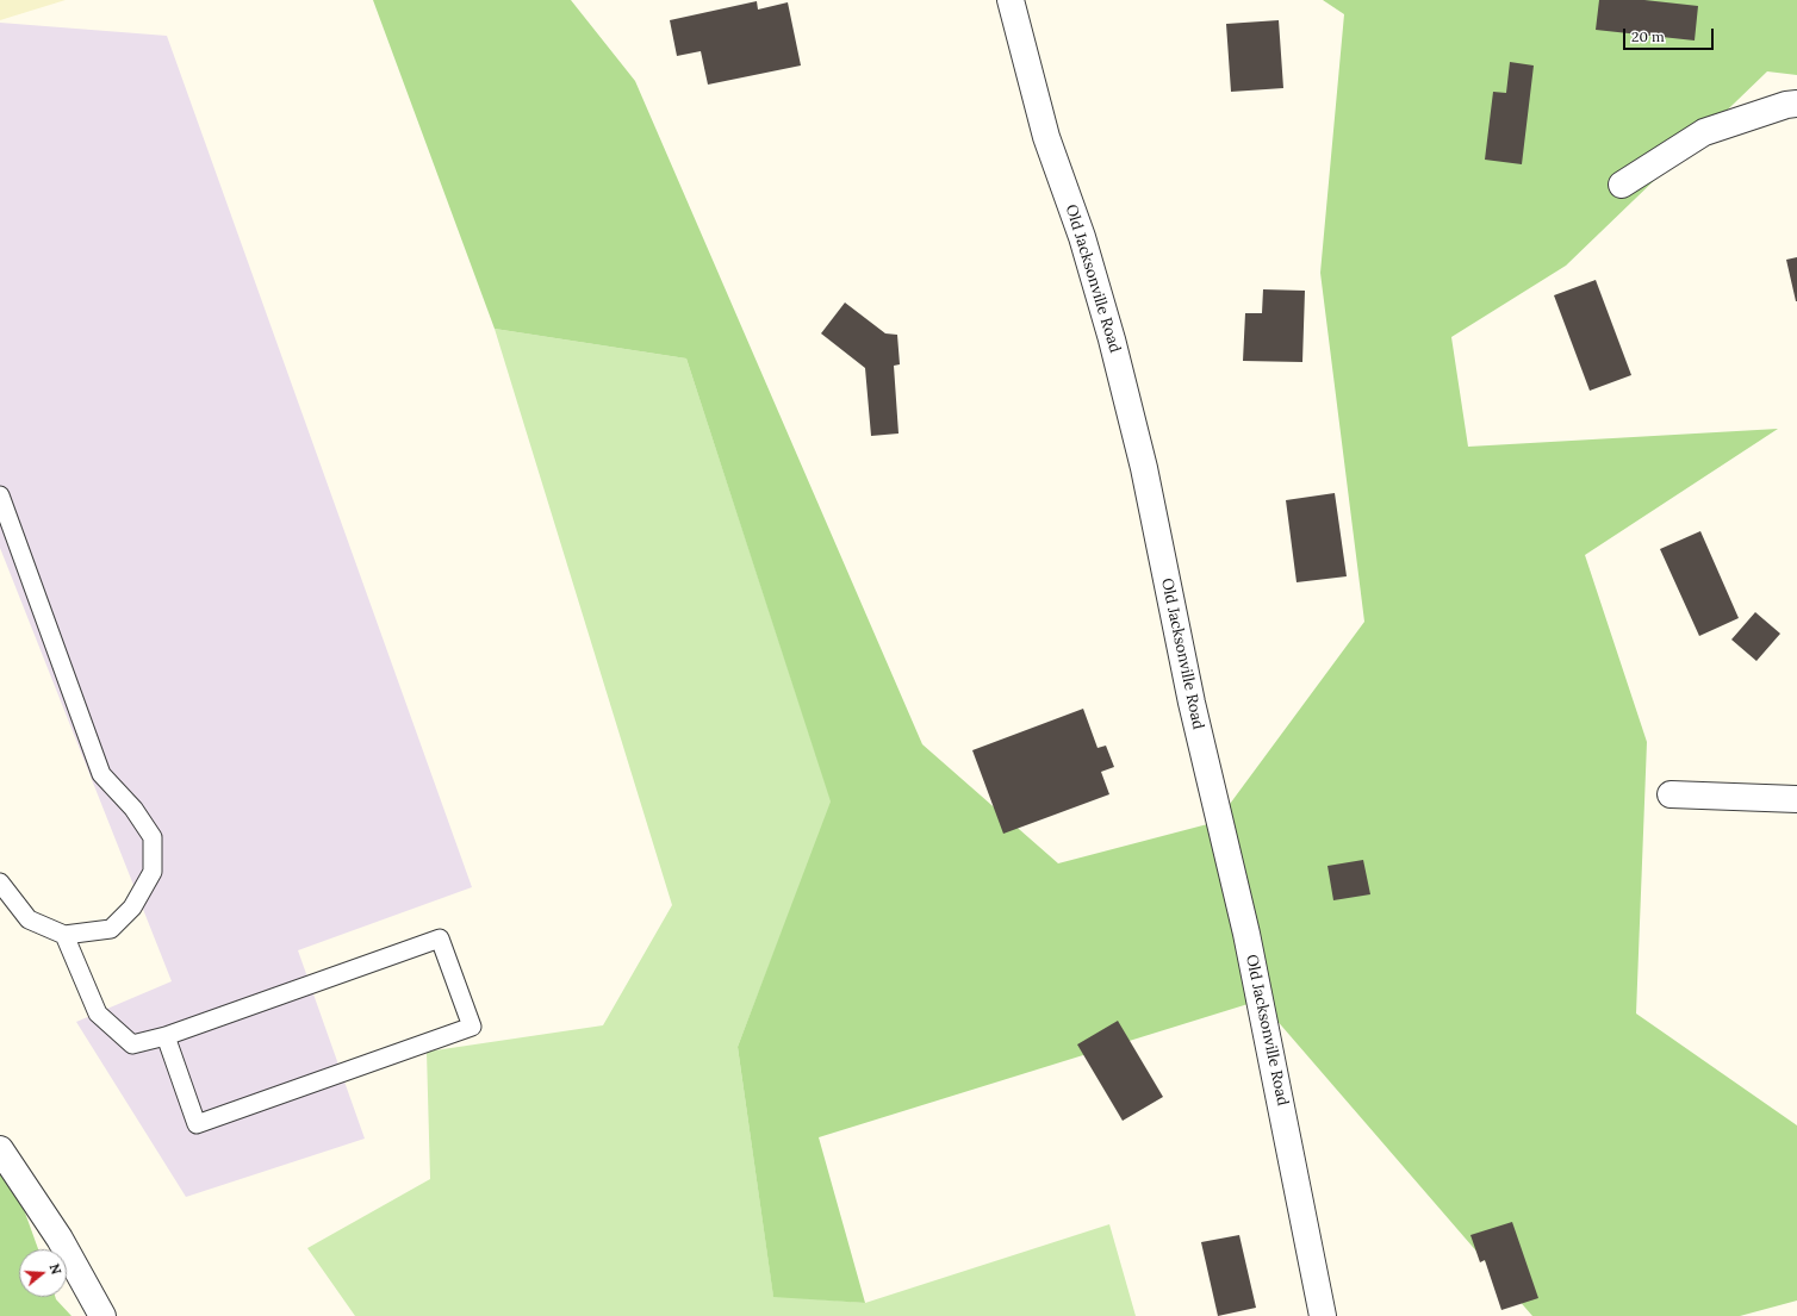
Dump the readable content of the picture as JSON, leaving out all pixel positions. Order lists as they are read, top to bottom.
{
  "streets": {
    "street": ["Old Jacksonville Road"]
  },
  "scale_bar": "20 m",
  "north": "right"
}
